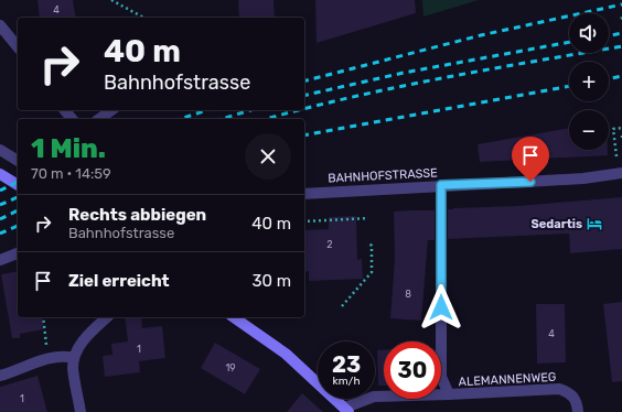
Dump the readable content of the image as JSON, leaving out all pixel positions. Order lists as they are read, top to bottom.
{
  "streets": {
    "street": ["BAHNHOFSTRASSE", "ALEMANNENWEG"]
  },
  "places": {
    "hotel": ["Sedartis"]
  },
  "house_numbers": [
    "4",
    "2",
    "8",
    "4",
    "1",
    "19",
    "1"
  ],
  "page": {
    "map_buttons": ["+", "−"],
    "turn": ["40 m", "Bahnhofstrasse"],
    "heading": ["1 Min.", "70 m · 14:59"],
    "list": [
      {
        "name": "Rechts abbiegen",
        "note": "Bahnhofstrasse",
        "value": "40 m"
      },
      {
        "name": "Ziel erreicht",
        "value": "30 m"
      }
    ],
    "speed": "23 km/h",
    "limit": "30"
  }
}
